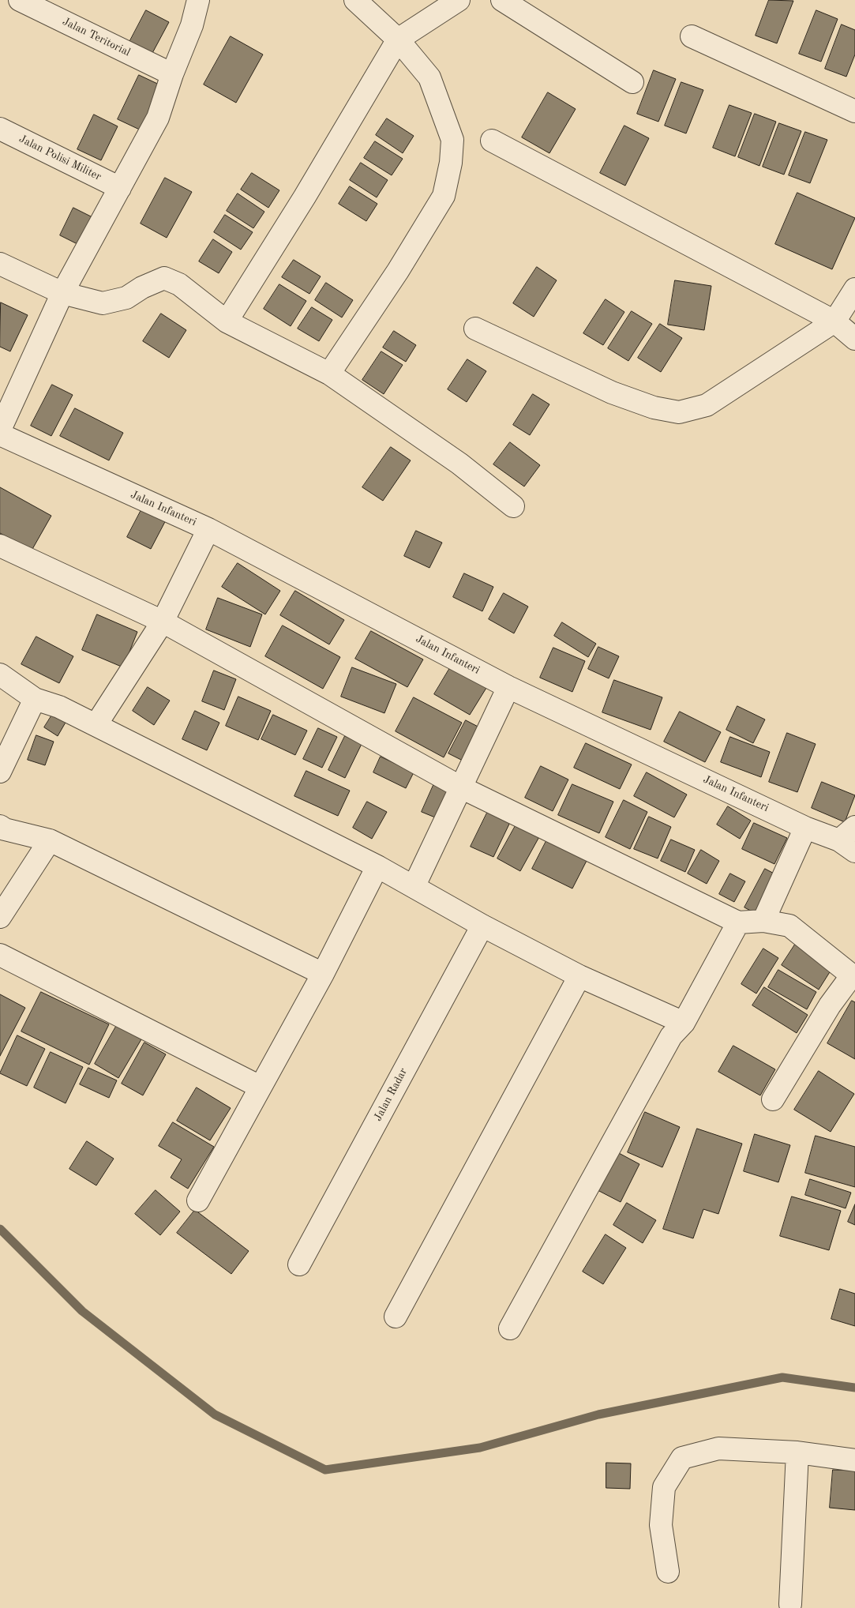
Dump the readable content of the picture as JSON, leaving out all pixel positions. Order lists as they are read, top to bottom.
{
  "streets": {
    "street": [
      "Jalan Teritorial",
      "Jalan Polisi Militer",
      "Jalan Infanteri",
      "Jalan Radar"
    ]
  }
}
